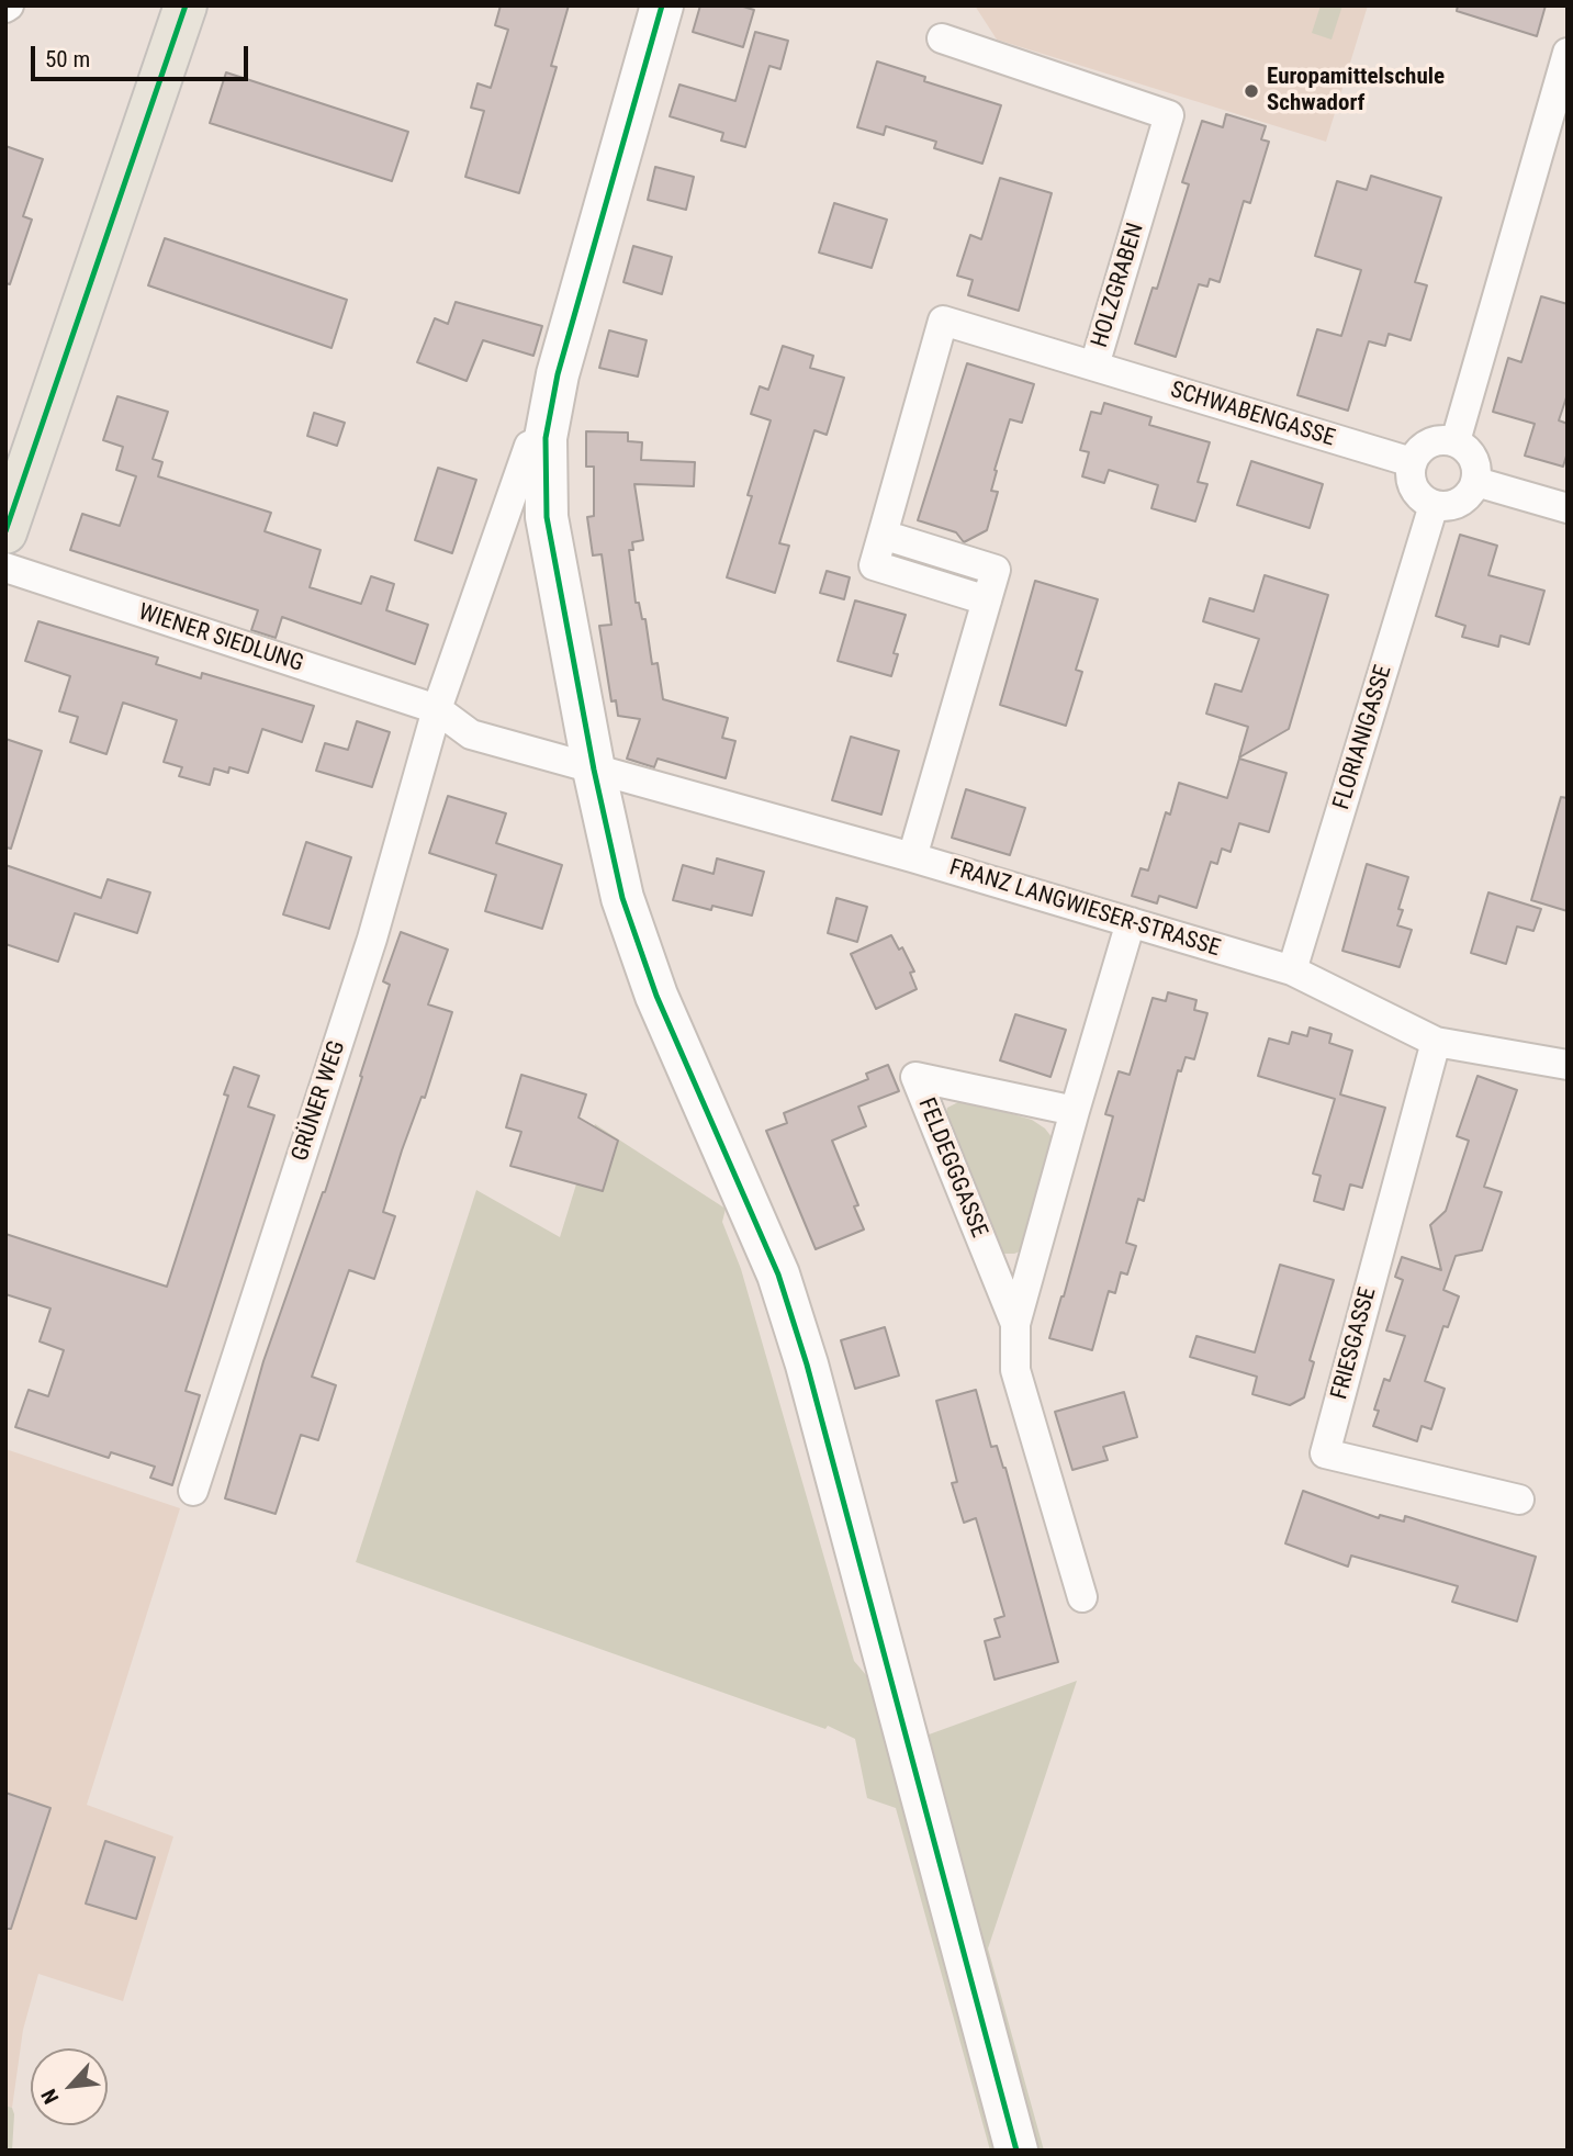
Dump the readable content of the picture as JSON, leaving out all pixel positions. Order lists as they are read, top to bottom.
{
  "streets": {
    "street": [
      "HOLZGRABEN",
      "SCHWABENGASSE",
      "WIENER SIEDLUNG",
      "FLORIANIGASSE",
      "FRANZ LANGWIESER-STRASSE",
      "GRÜNER WEG",
      "FELDEGGGASSE",
      "FRIESGASSE"
    ]
  },
  "crossings": [
    ["HOLZGRABEN", "SCHWABENGASSE"],
    ["HOLZGRABEN", "FRANZ LANGWIESER-STRASSE"],
    ["SCHWABENGASSE", "FLORIANIGASSE"],
    ["WIENER SIEDLUNG", "FRANZ LANGWIESER-STRASSE"],
    ["WIENER SIEDLUNG", "GRÜNER WEG"],
    ["FLORIANIGASSE", "FRANZ LANGWIESER-STRASSE"],
    ["FRANZ LANGWIESER-STRASSE", "FELDEGGGASSE"],
    ["FRANZ LANGWIESER-STRASSE", "FRIESGASSE"]
  ],
  "places": ["Europamittelschule Schwadorf"],
  "scale_bar": "50 m",
  "north": "bottom left"
}
